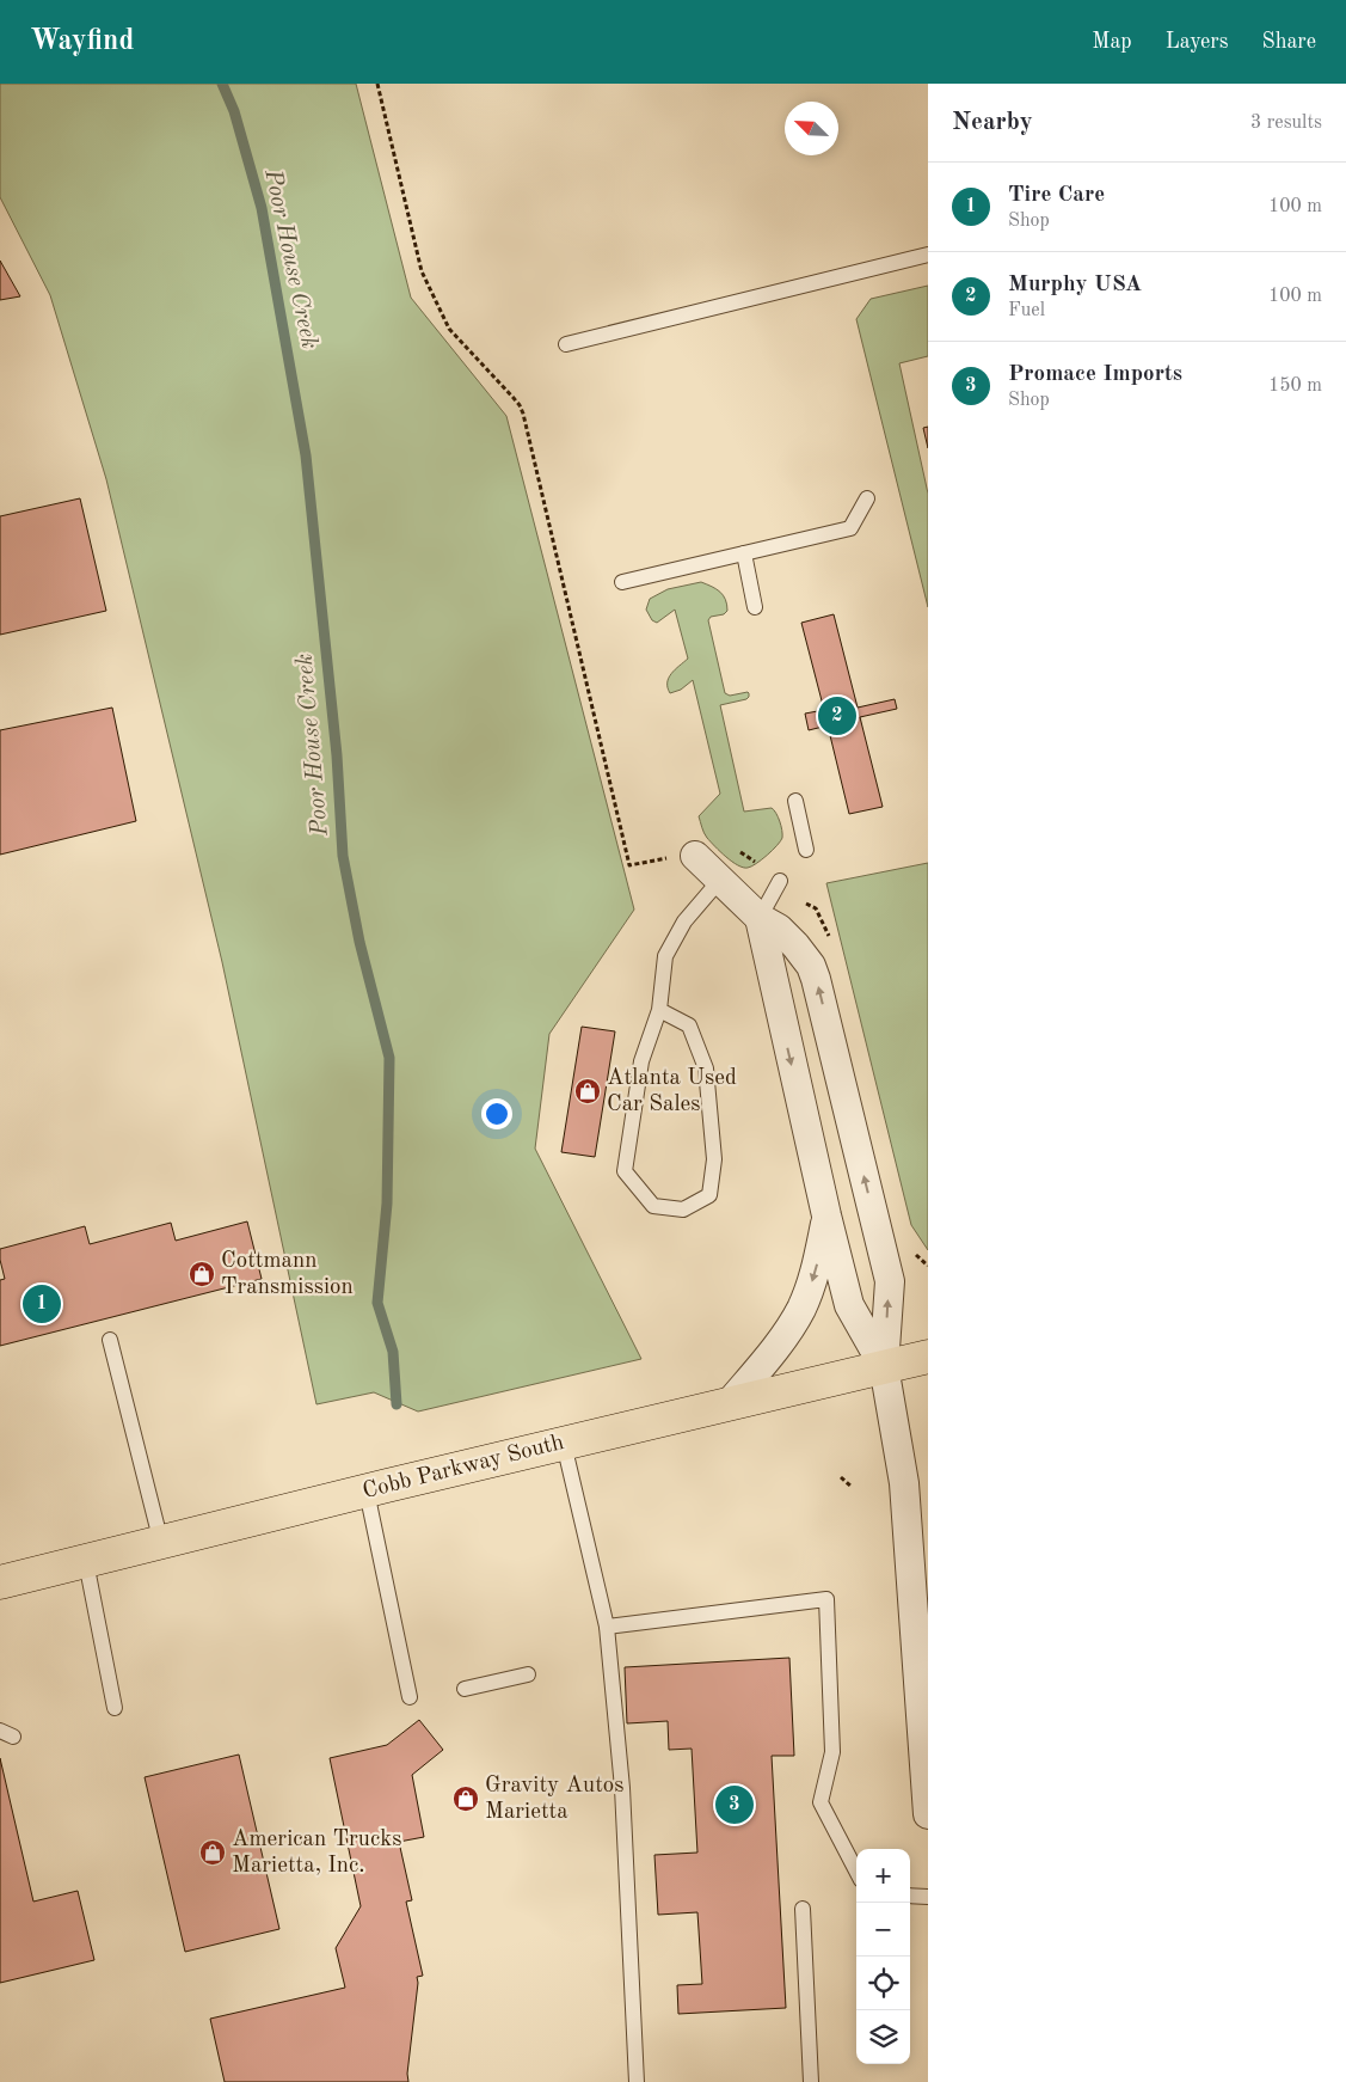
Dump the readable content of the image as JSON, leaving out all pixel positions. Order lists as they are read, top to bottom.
{
  "streets": {
    "main road": ["Cobb Parkway South"]
  },
  "water": ["Poor House Creek"],
  "places": {
    "shop": [
      "Atlanta Used Car Sales",
      "Cottmann Transmission",
      "Gravity Autos Marietta",
      "American Trucks Marietta, Inc."
    ]
  },
  "north": "top left",
  "page": {
    "header": "Wayfind",
    "nav": ["Map", "Layers", "Share"],
    "heading": ["Nearby", "3 results"],
    "list": [
      {
        "mark": "1",
        "name": "Tire Care",
        "note": "Shop",
        "value": "100 m"
      },
      {
        "mark": "2",
        "name": "Murphy USA",
        "note": "Fuel",
        "value": "100 m"
      },
      {
        "mark": "3",
        "name": "Promace Imports",
        "note": "Shop",
        "value": "150 m"
      }
    ],
    "pins": ["2", "1", "3"],
    "map_buttons": ["+", "−"]
  }
}
